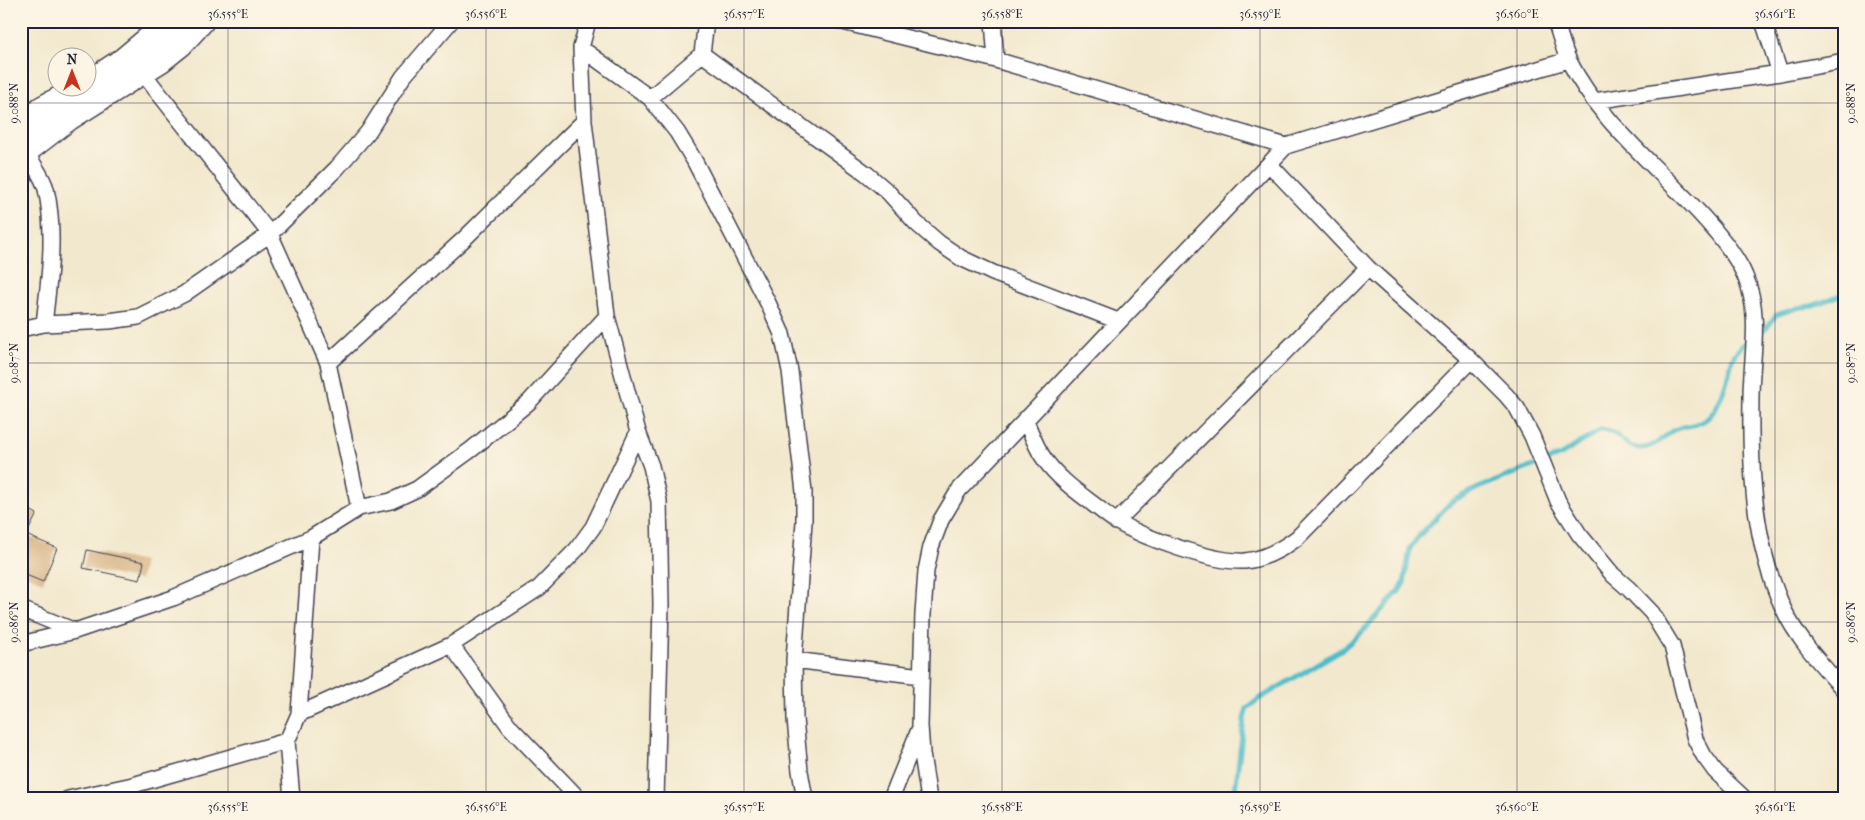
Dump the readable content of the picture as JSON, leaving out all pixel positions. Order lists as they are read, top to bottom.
{
  "north": "top",
  "coordinates": [
    "36.555°E",
    "36.556°E",
    "36.557°E",
    "36.558°E",
    "36.559°E",
    "36.560°E",
    "36.561°E",
    "9.088°N",
    "9.087°N",
    "9.086°N"
  ]
}
